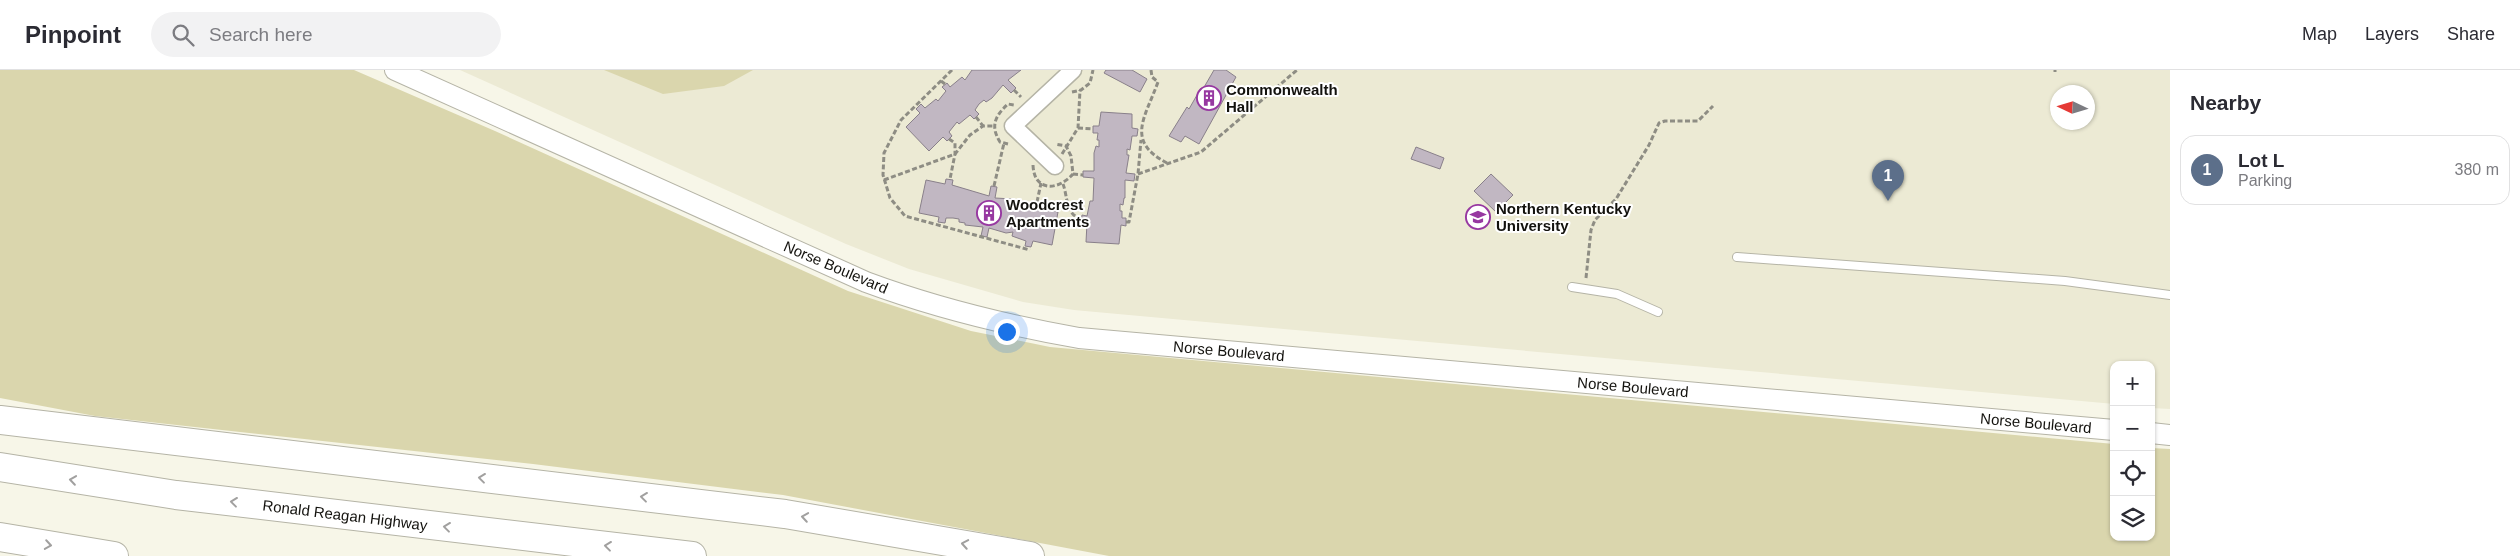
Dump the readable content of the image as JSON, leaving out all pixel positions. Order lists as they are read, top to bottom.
{
  "streets": {
    "highway": ["Ronald Reagan Highway"],
    "street": ["Norse Boulevard"]
  },
  "places": {
    "building": ["Commonwealth Hall", "Woodcrest Apartments"],
    "school or university": ["Northern Kentucky University"]
  },
  "north": "left",
  "page": {
    "header": "Pinpoint",
    "search": "Search here",
    "nav": ["Map", "Layers", "Share"],
    "heading": "Nearby",
    "list": [
      {
        "mark": "1",
        "name": "Lot L",
        "note": "Parking",
        "value": "380 m"
      }
    ],
    "pins": "1",
    "map_buttons": ["+", "−"]
  }
}
